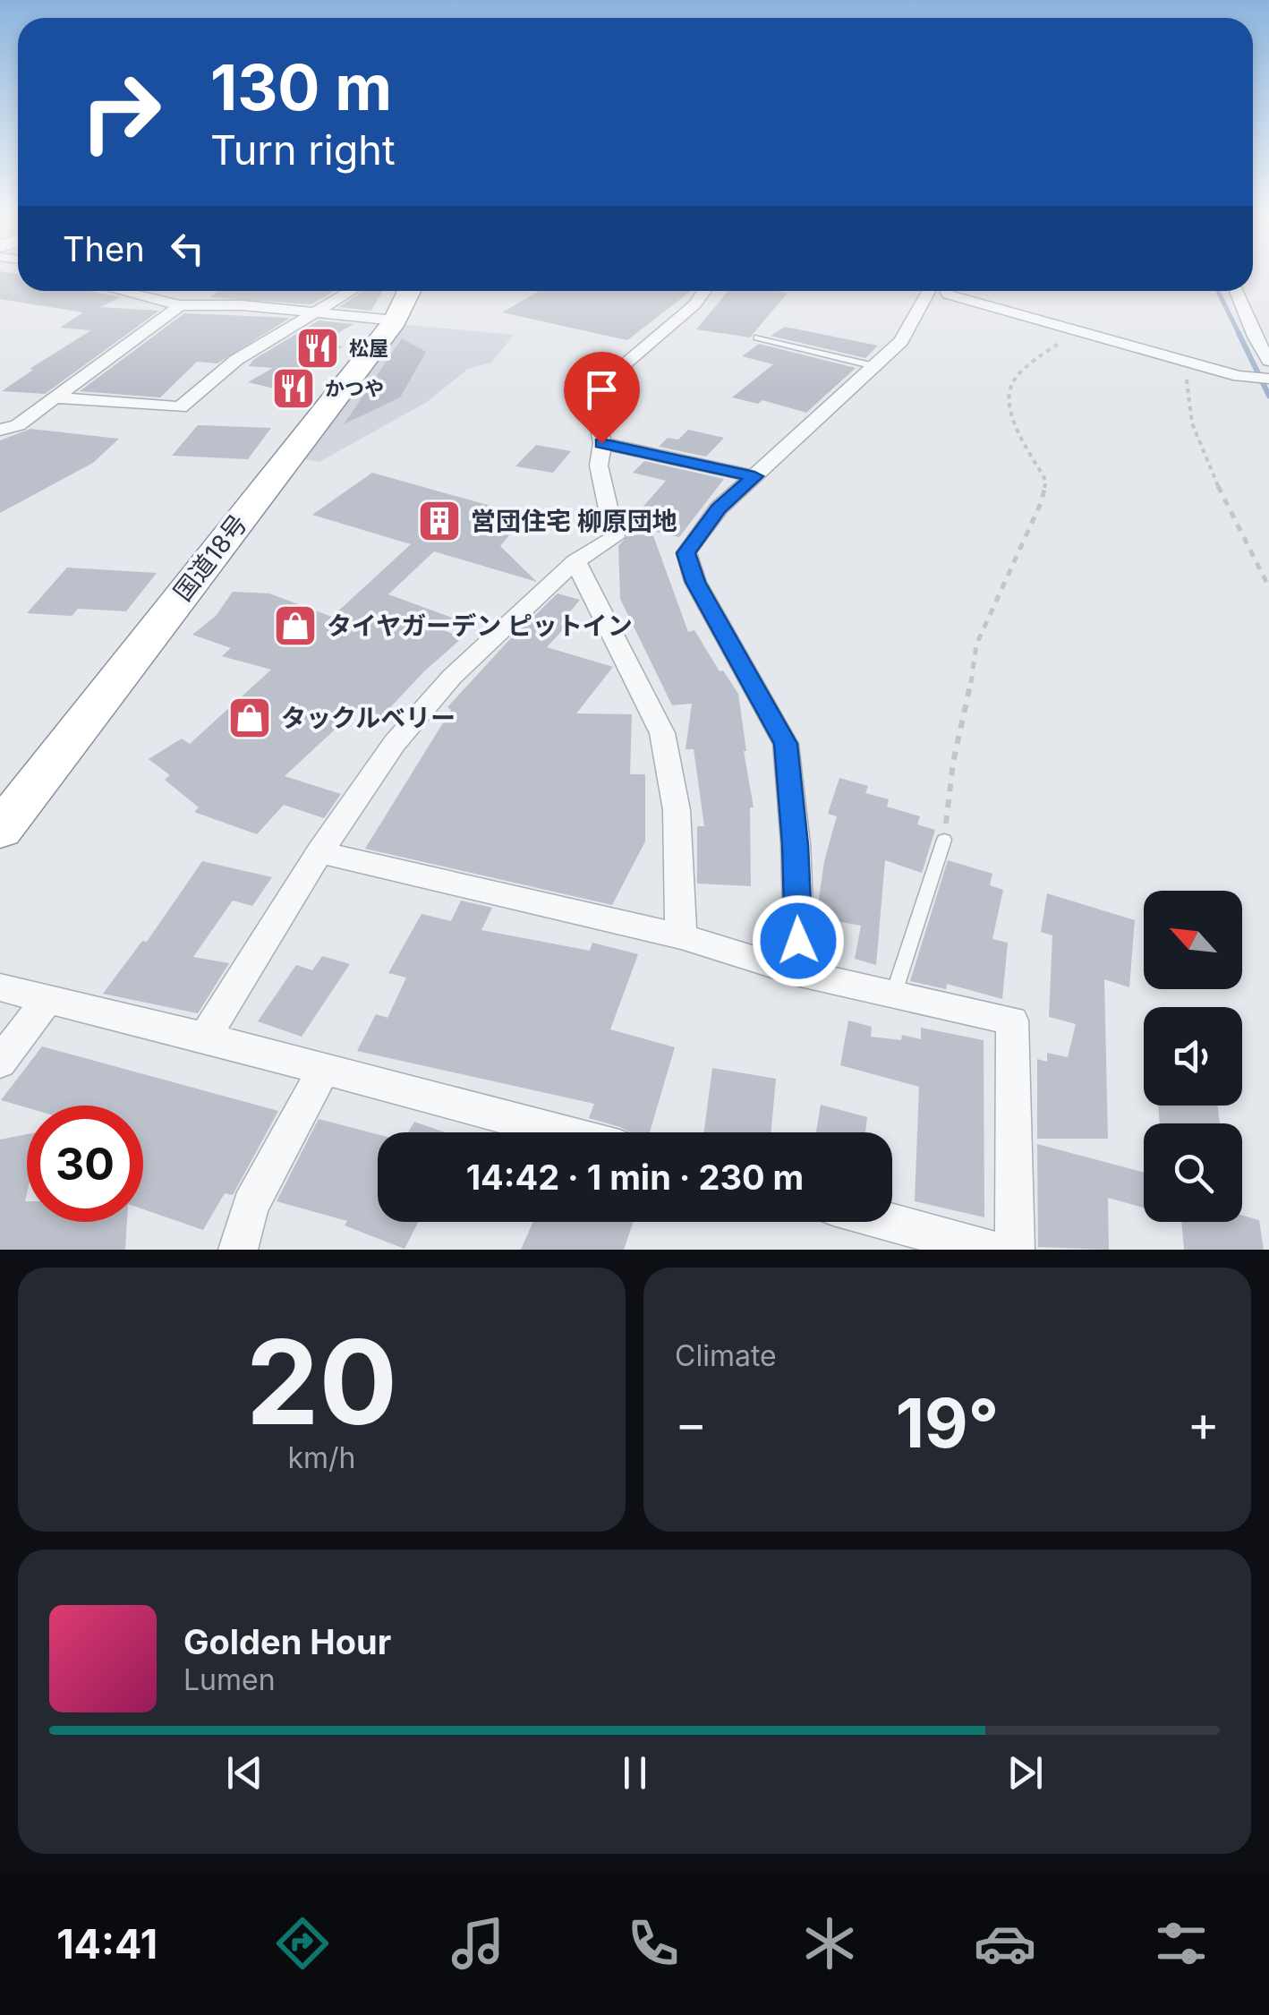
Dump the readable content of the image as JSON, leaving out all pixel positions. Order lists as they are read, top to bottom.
{
  "streets": {
    "highway": ["国道18号"]
  },
  "places": {
    "restaurant": ["松屋", "かつや"],
    "building": ["営団住宅 柳原団地"],
    "shop": ["タイヤガーデン ピットイン", "タックルベリー"]
  },
  "north": "top left",
  "page": {
    "turn": ["130 m", "Turn right"],
    "then": "Then",
    "limit": "30",
    "trip": "14:42 · 1 min · 230 m",
    "tile": [
      ["20", "km/h"],
      "Climate"
    ],
    "heat": ["−", "19°", "+"],
    "song": ["Golden Hour", "Lumen"],
    "tabs": "14:41"
  }
}
